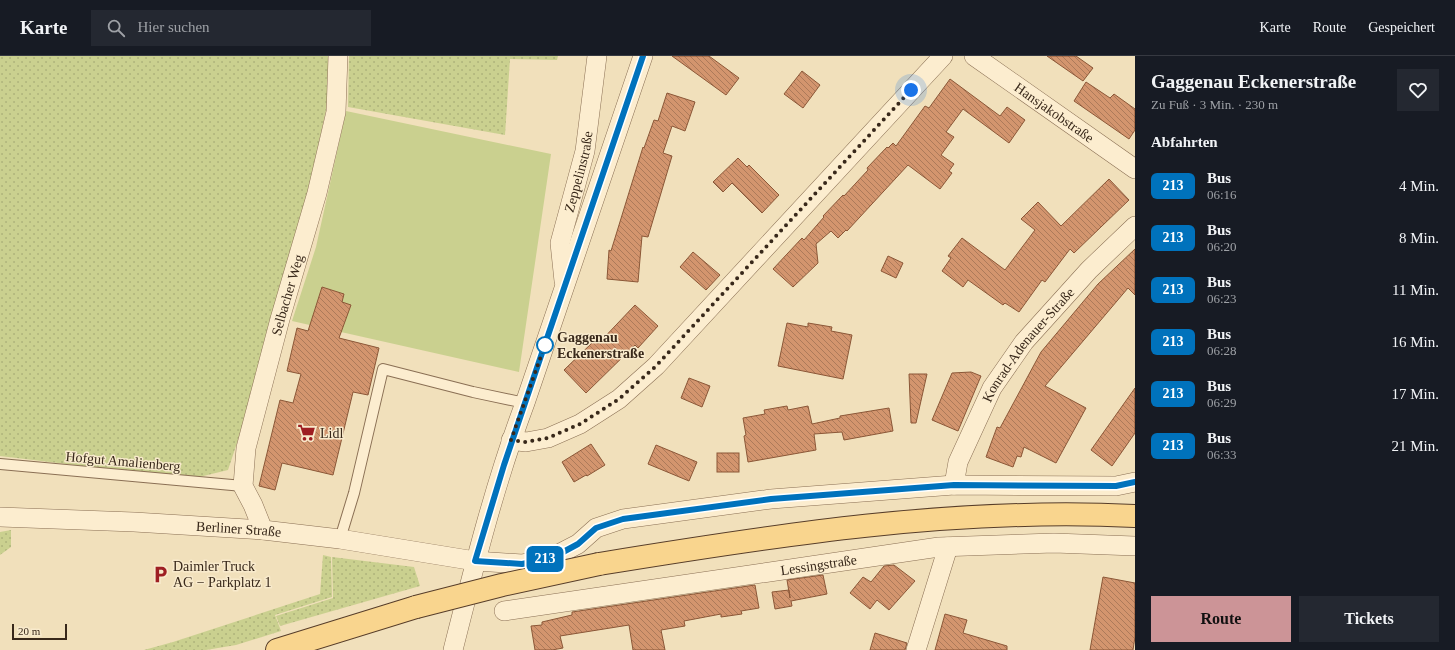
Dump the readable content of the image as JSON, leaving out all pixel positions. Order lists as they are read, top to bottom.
{
  "streets": {
    "street": [
      "Hansjakobstraße",
      "Zeppelinstraße",
      "Selbacher Weg",
      "Konrad-Adenauer-Straße",
      "Berliner Straße",
      "Lessingstraße"
    ],
    "lane": ["Hofgut Amalienberg"]
  },
  "crossings": [
    ["Selbacher Weg", "Hofgut Amalienberg"]
  ],
  "places": {
    "other": ["Gaggenau Eckenerstraße"],
    "supermarket": ["Lidl"],
    "parking": ["Daimler Truck AG − Parkplatz 1"]
  },
  "lines": ["bus line 213"],
  "scale_bar": "20 m",
  "page": {
    "header": "Karte",
    "search": "Hier suchen",
    "nav": ["Karte", "Route", "Gespeichert"],
    "on_map": "213",
    "heading": [
      ["Gaggenau Eckenerstraße", "Zu Fuß · 3 Min. · 230 m"],
      "Abfahrten"
    ],
    "list": [
      {
        "mark": "213",
        "name": "Bus",
        "note": "06:16",
        "value": "4 Min."
      },
      {
        "mark": "213",
        "name": "Bus",
        "note": "06:20",
        "value": "8 Min."
      },
      {
        "mark": "213",
        "name": "Bus",
        "note": "06:23",
        "value": "11 Min."
      },
      {
        "mark": "213",
        "name": "Bus",
        "note": "06:28",
        "value": "16 Min."
      },
      {
        "mark": "213",
        "name": "Bus",
        "note": "06:29",
        "value": "17 Min."
      },
      {
        "mark": "213",
        "name": "Bus",
        "note": "06:33",
        "value": "21 Min."
      }
    ],
    "buttons": ["Route", "Tickets"],
    "scale": "20 m"
  }
}
